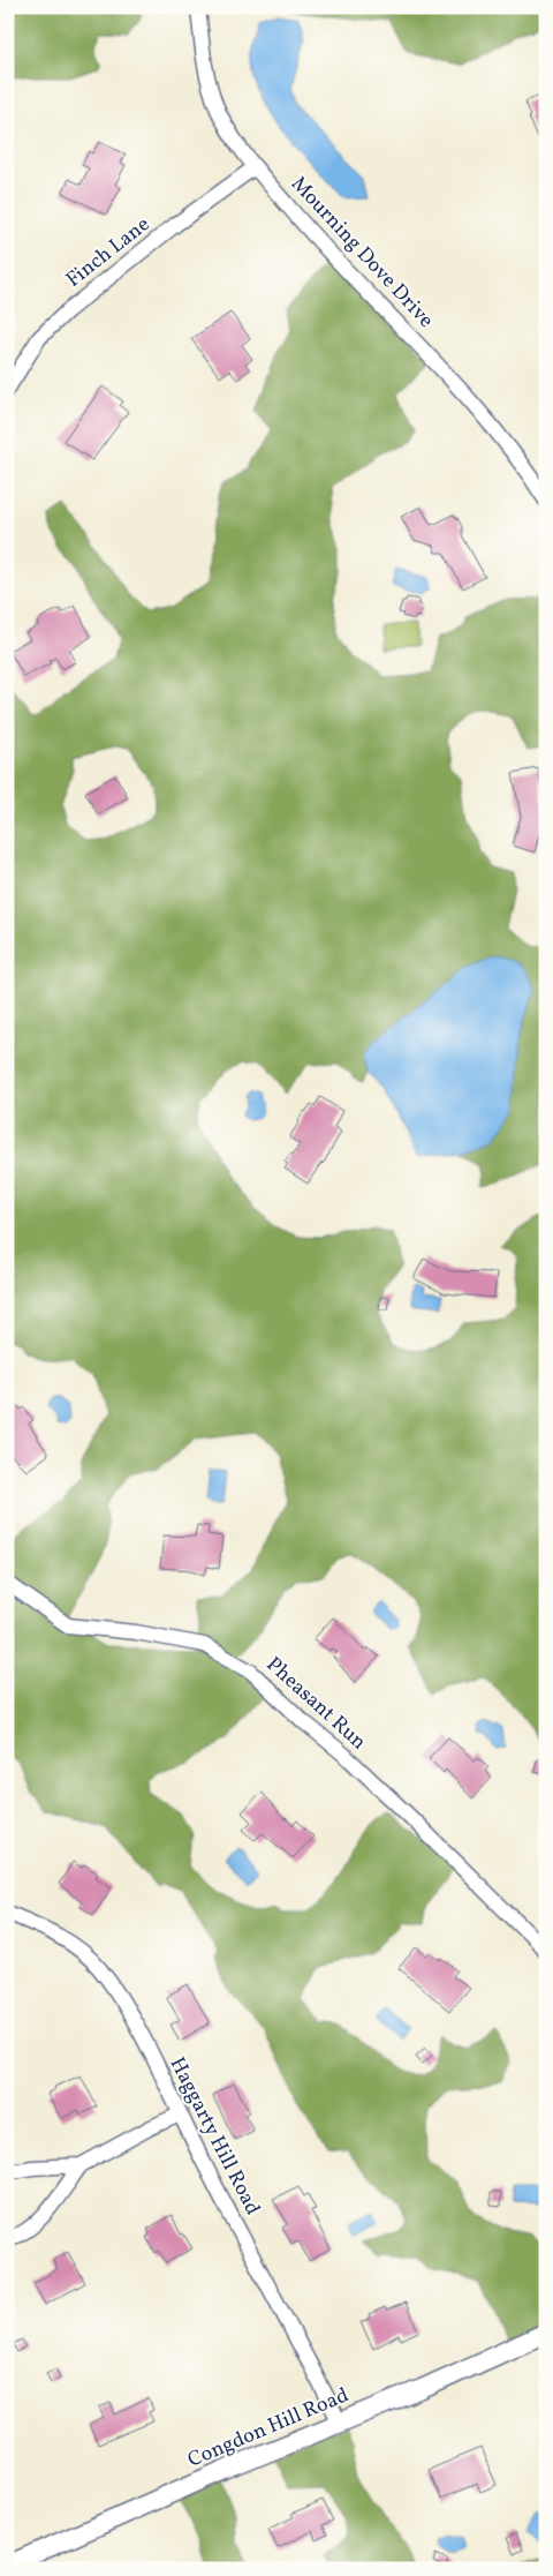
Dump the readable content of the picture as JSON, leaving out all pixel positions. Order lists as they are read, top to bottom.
{
  "streets": {
    "street": [
      "Finch Lane",
      "Mourning Dove Drive",
      "Pheasant Run",
      "Haggarty Hill Road",
      "Congdon Hill Road"
    ]
  },
  "crossings": [
    ["Finch Lane", "Mourning Dove Drive"],
    ["Haggarty Hill Road", "Congdon Hill Road"]
  ]
}
